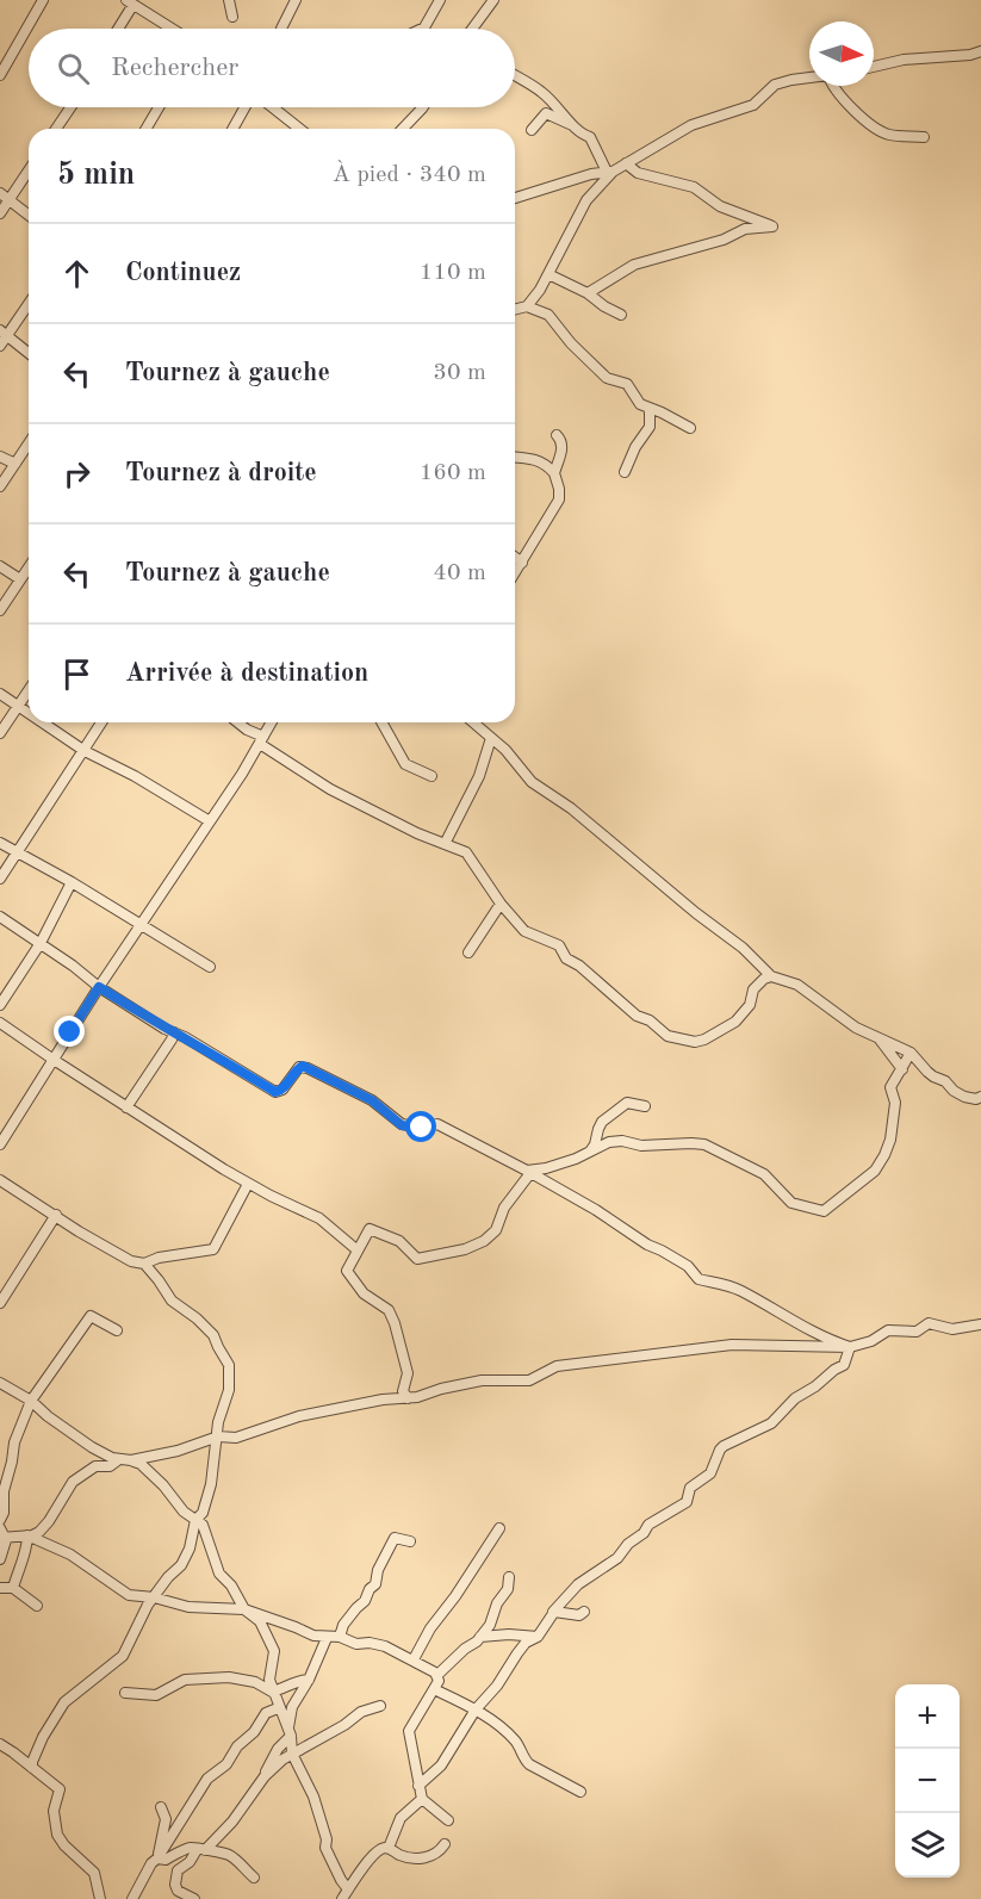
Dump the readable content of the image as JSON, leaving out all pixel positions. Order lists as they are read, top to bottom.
{
  "north": "right",
  "page": {
    "search": "Rechercher",
    "heading": ["5 min", "À pied · 340 m"],
    "list": [
      ["Continuez", "110 m"],
      ["Tournez à gauche", "30 m"],
      ["Tournez à droite", "160 m"],
      ["Tournez à gauche", "40 m"],
      "Arrivée à destination"
    ],
    "map_buttons": ["+", "−"]
  }
}
